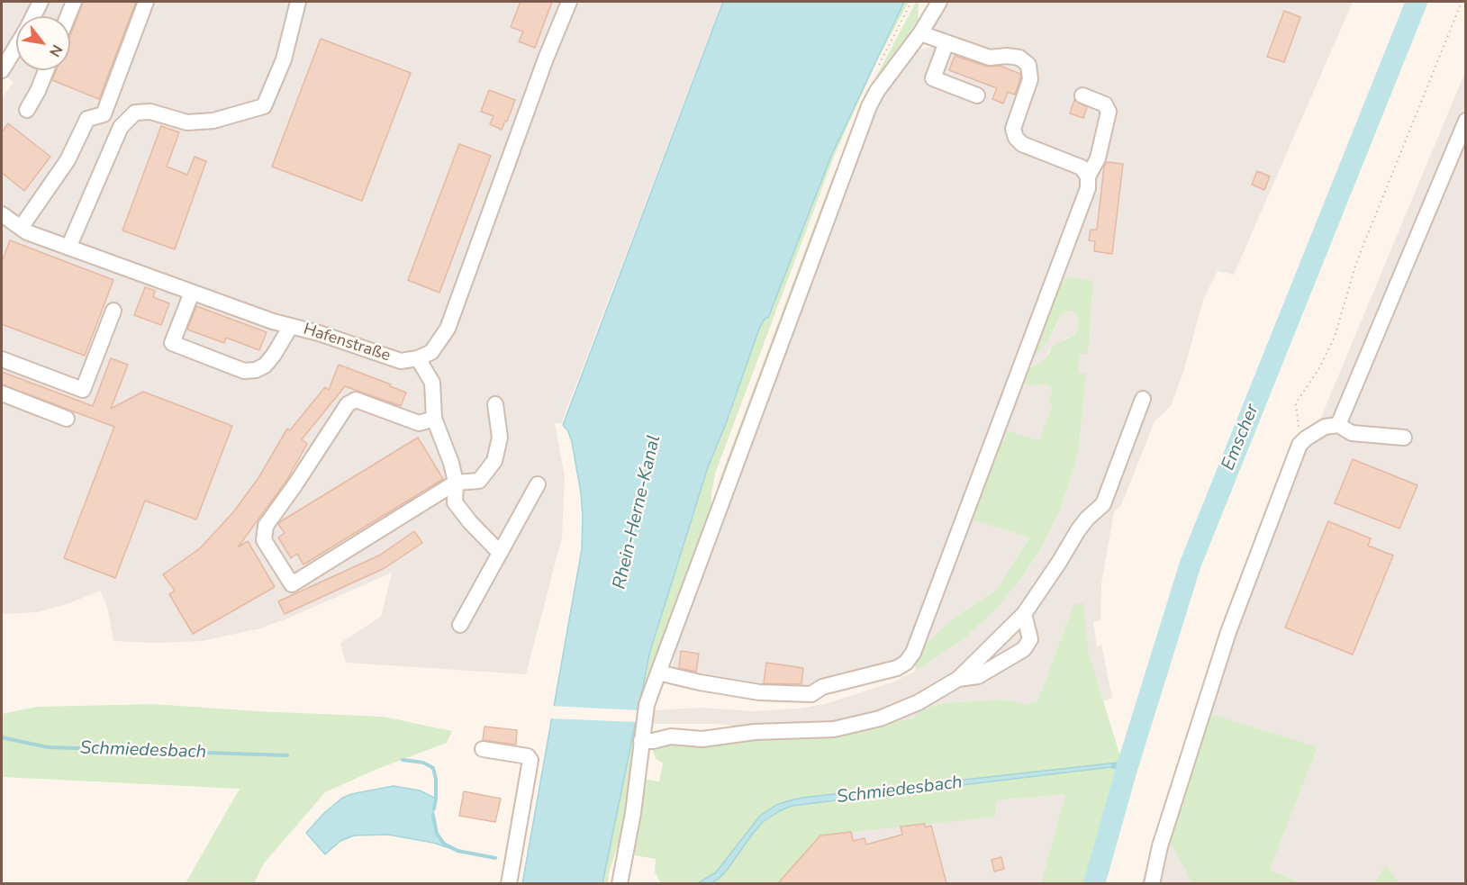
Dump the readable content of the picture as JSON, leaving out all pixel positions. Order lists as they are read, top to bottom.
{
  "streets": {
    "street": ["Hafenstraße"]
  },
  "water": ["Emscher", "Rhein-Herne-Kanal", "Schmiedesbach"],
  "north": "bottom right"
}
